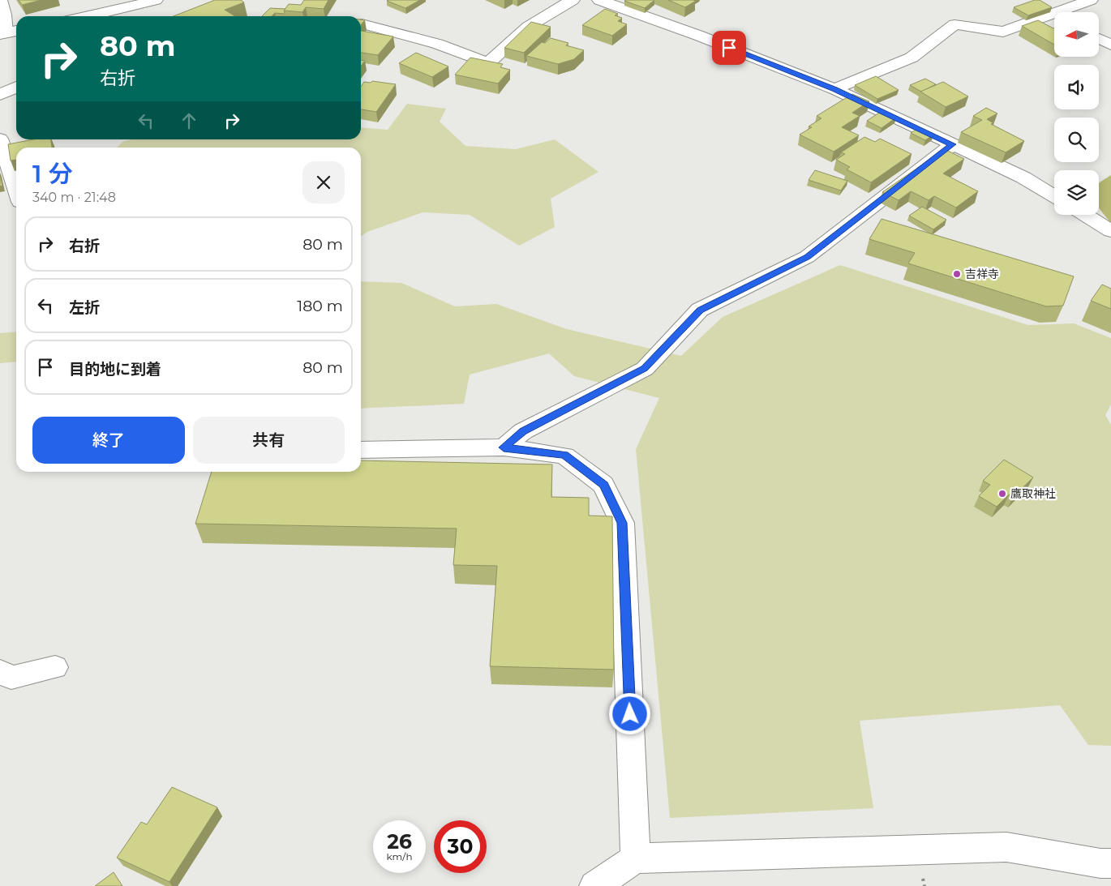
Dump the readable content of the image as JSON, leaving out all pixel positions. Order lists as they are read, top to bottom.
{
  "places": ["吉祥寺", "鷹取神社"],
  "north": "left",
  "page": {
    "turn": ["80 m", "右折"],
    "heading": ["1 分", "340 m · 21:48"],
    "list": [
      {
        "name": "右折",
        "value": "80 m"
      },
      {
        "name": "左折",
        "value": "180 m"
      },
      {
        "name": "目的地に到着",
        "value": "80 m"
      }
    ],
    "buttons": ["終了", "共有"],
    "speed": "26 km/h",
    "limit": "30"
  }
}
